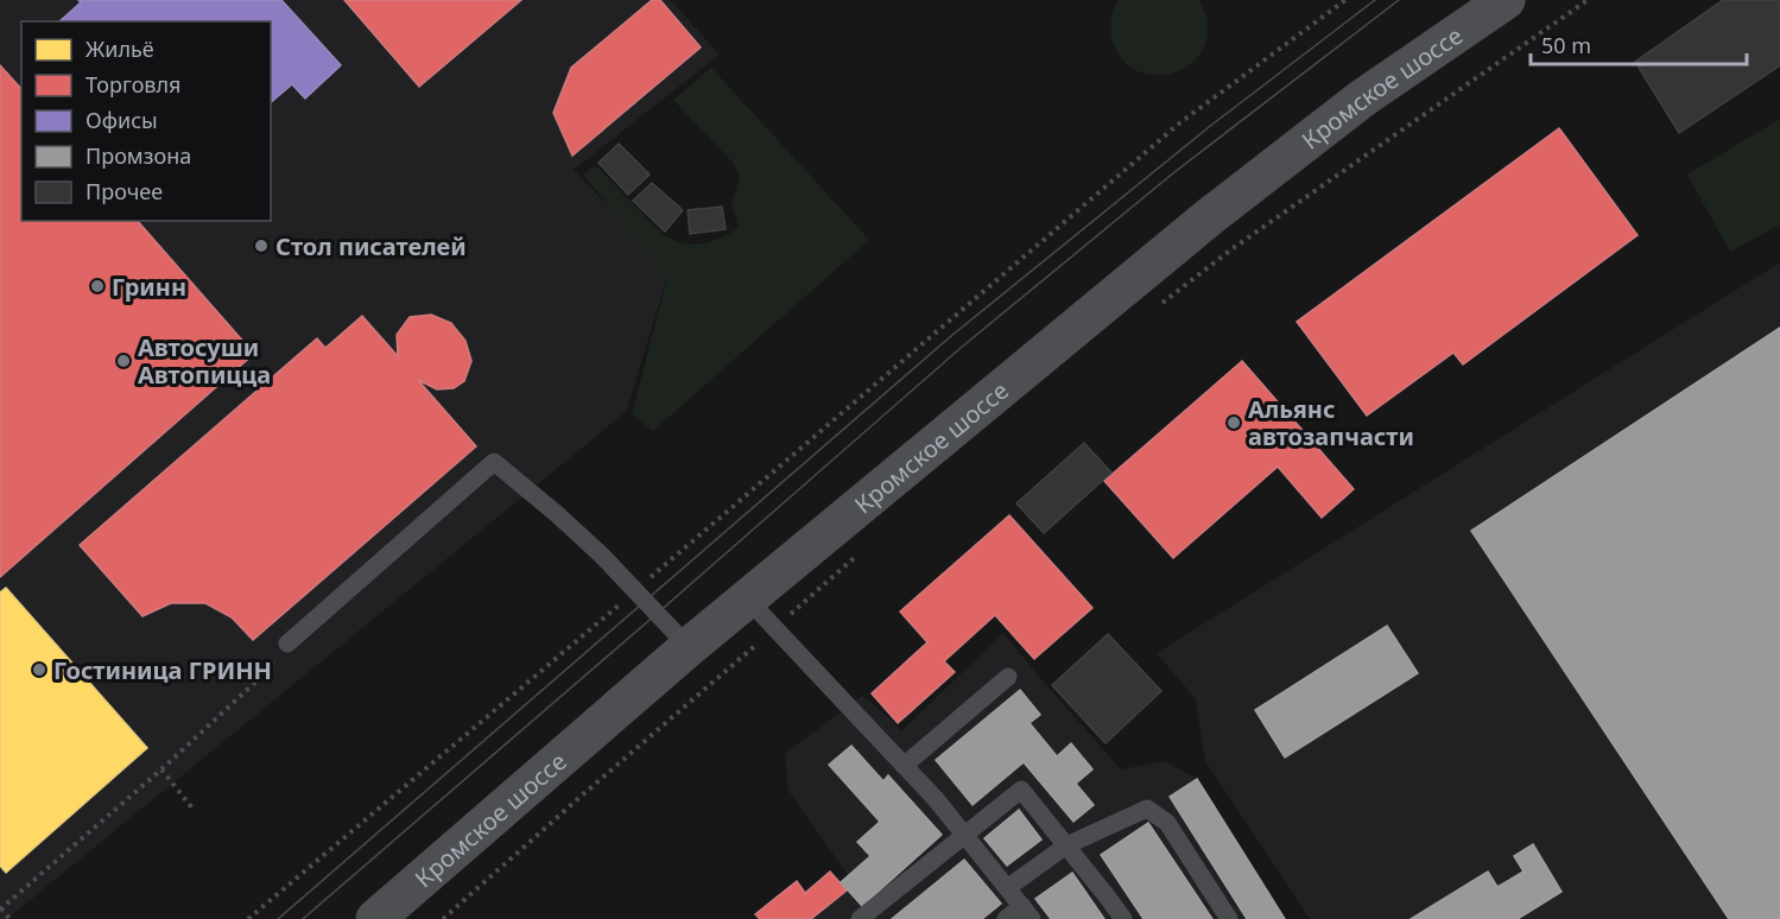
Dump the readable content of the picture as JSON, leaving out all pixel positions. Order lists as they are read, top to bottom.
{
  "streets": {
    "main road": ["Кромское шоссе"]
  },
  "places": [
    "Стол писателей",
    "Гринн",
    "Автосуши Автопицца",
    "Альянс автозапчасти",
    "Гостиница ГРИНН"
  ],
  "legend": [
    "Жильё",
    "Торговля",
    "Офисы",
    "Промзона",
    "Прочее"
  ],
  "scale_bar": "50 m"
}
